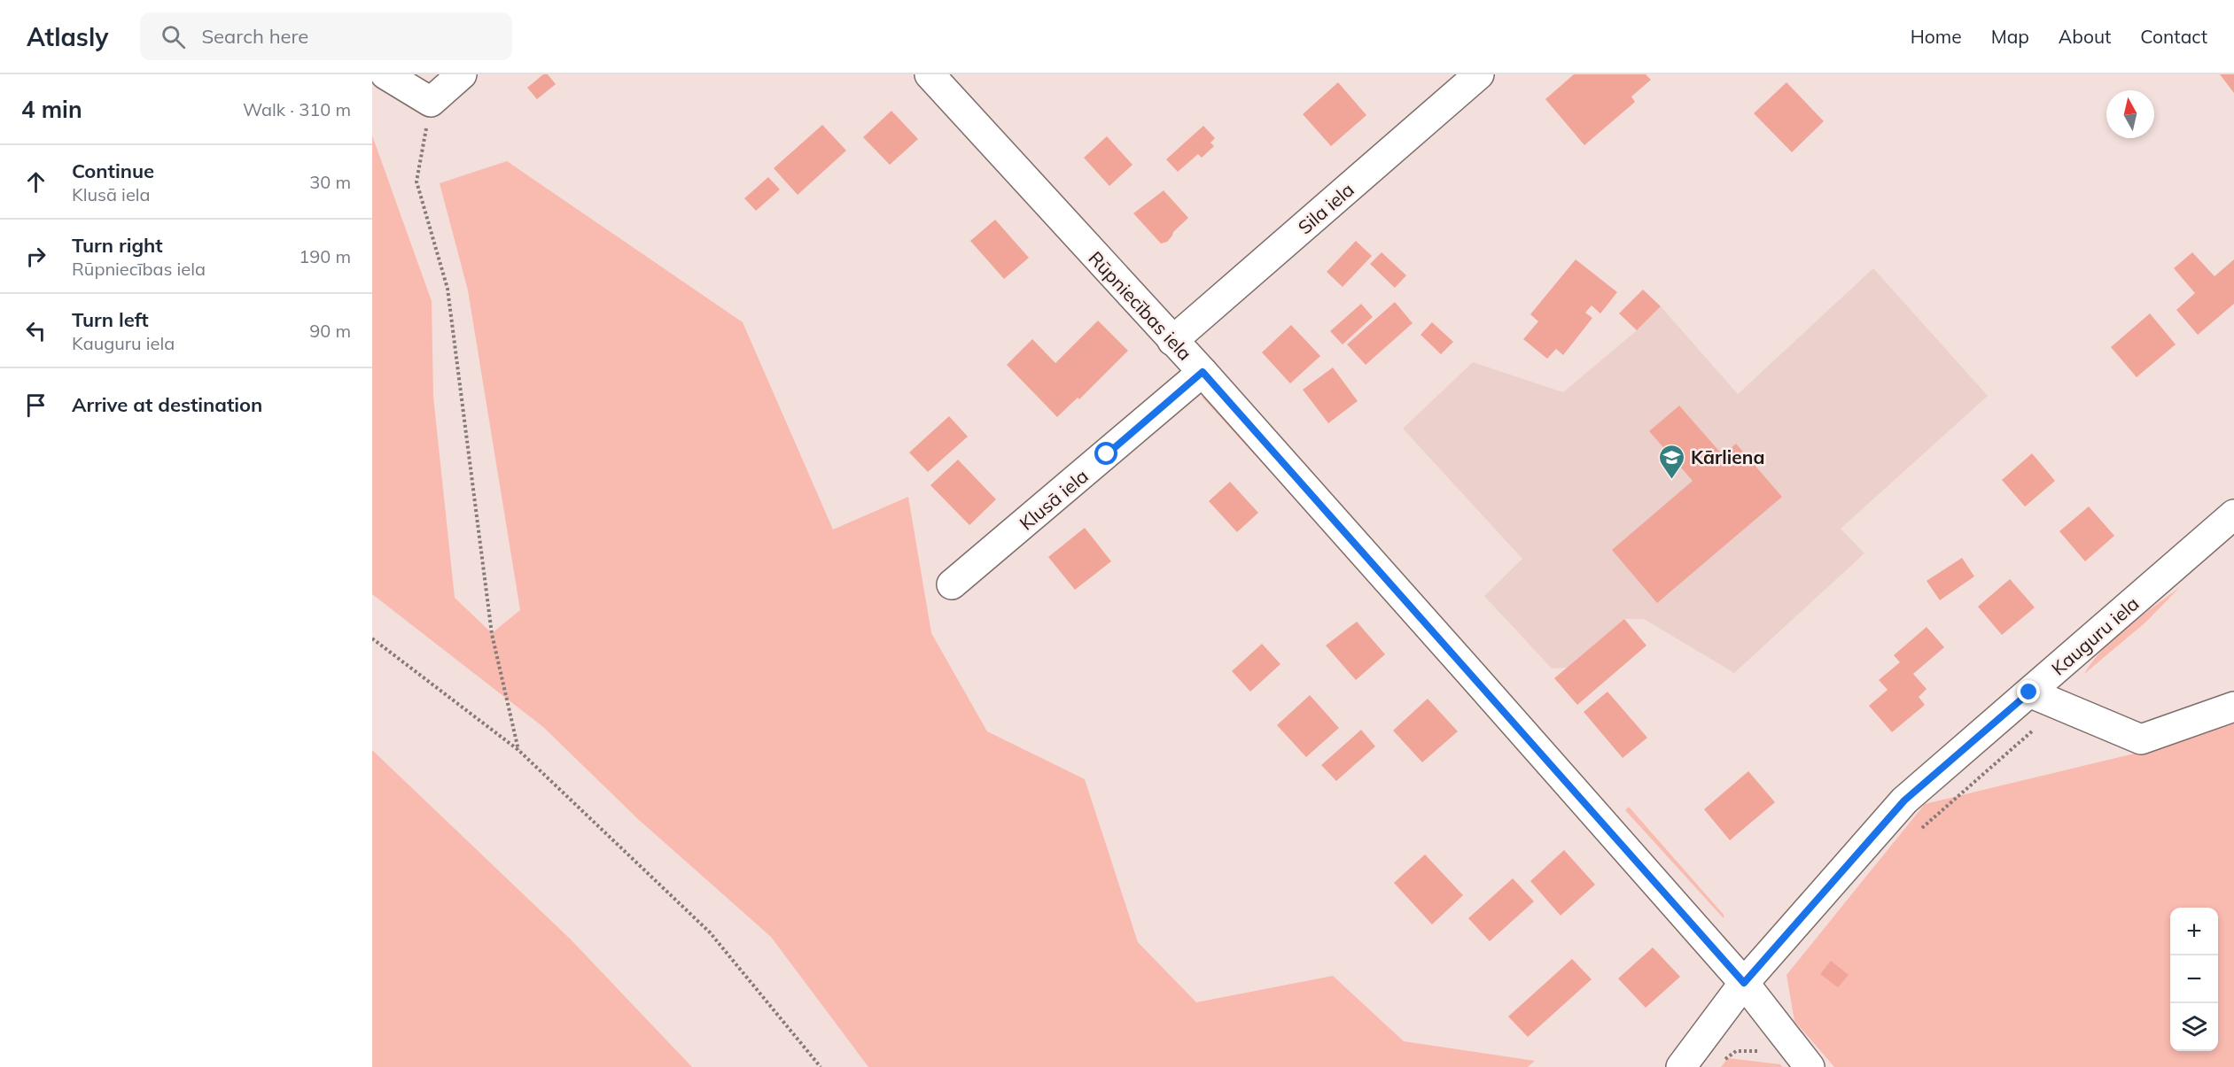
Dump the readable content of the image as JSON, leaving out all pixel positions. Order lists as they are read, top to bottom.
{
  "streets": {
    "street": [
      "Sila iela",
      "Rūpniecības iela",
      "Klusā iela",
      "Kauguru iela"
    ]
  },
  "crossings": [
    ["Sila iela", "Rūpniecības iela"],
    ["Rūpniecības iela", "Klusā iela"],
    ["Rūpniecības iela", "Kauguru iela"]
  ],
  "places": {
    "school or university": ["Kārliena"]
  },
  "north": "top",
  "page": {
    "header": "Atlasly",
    "search": "Search here",
    "nav": [
      "Home",
      "Map",
      "About",
      "Contact"
    ],
    "heading": ["4 min", "Walk · 310 m"],
    "list": [
      ["Continue", "Klusā iela", "30 m"],
      ["Turn right", "Rūpniecības iela", "190 m"],
      ["Turn left", "Kauguru iela", "90 m"],
      "Arrive at destination"
    ],
    "map_buttons": ["+", "−"]
  }
}
